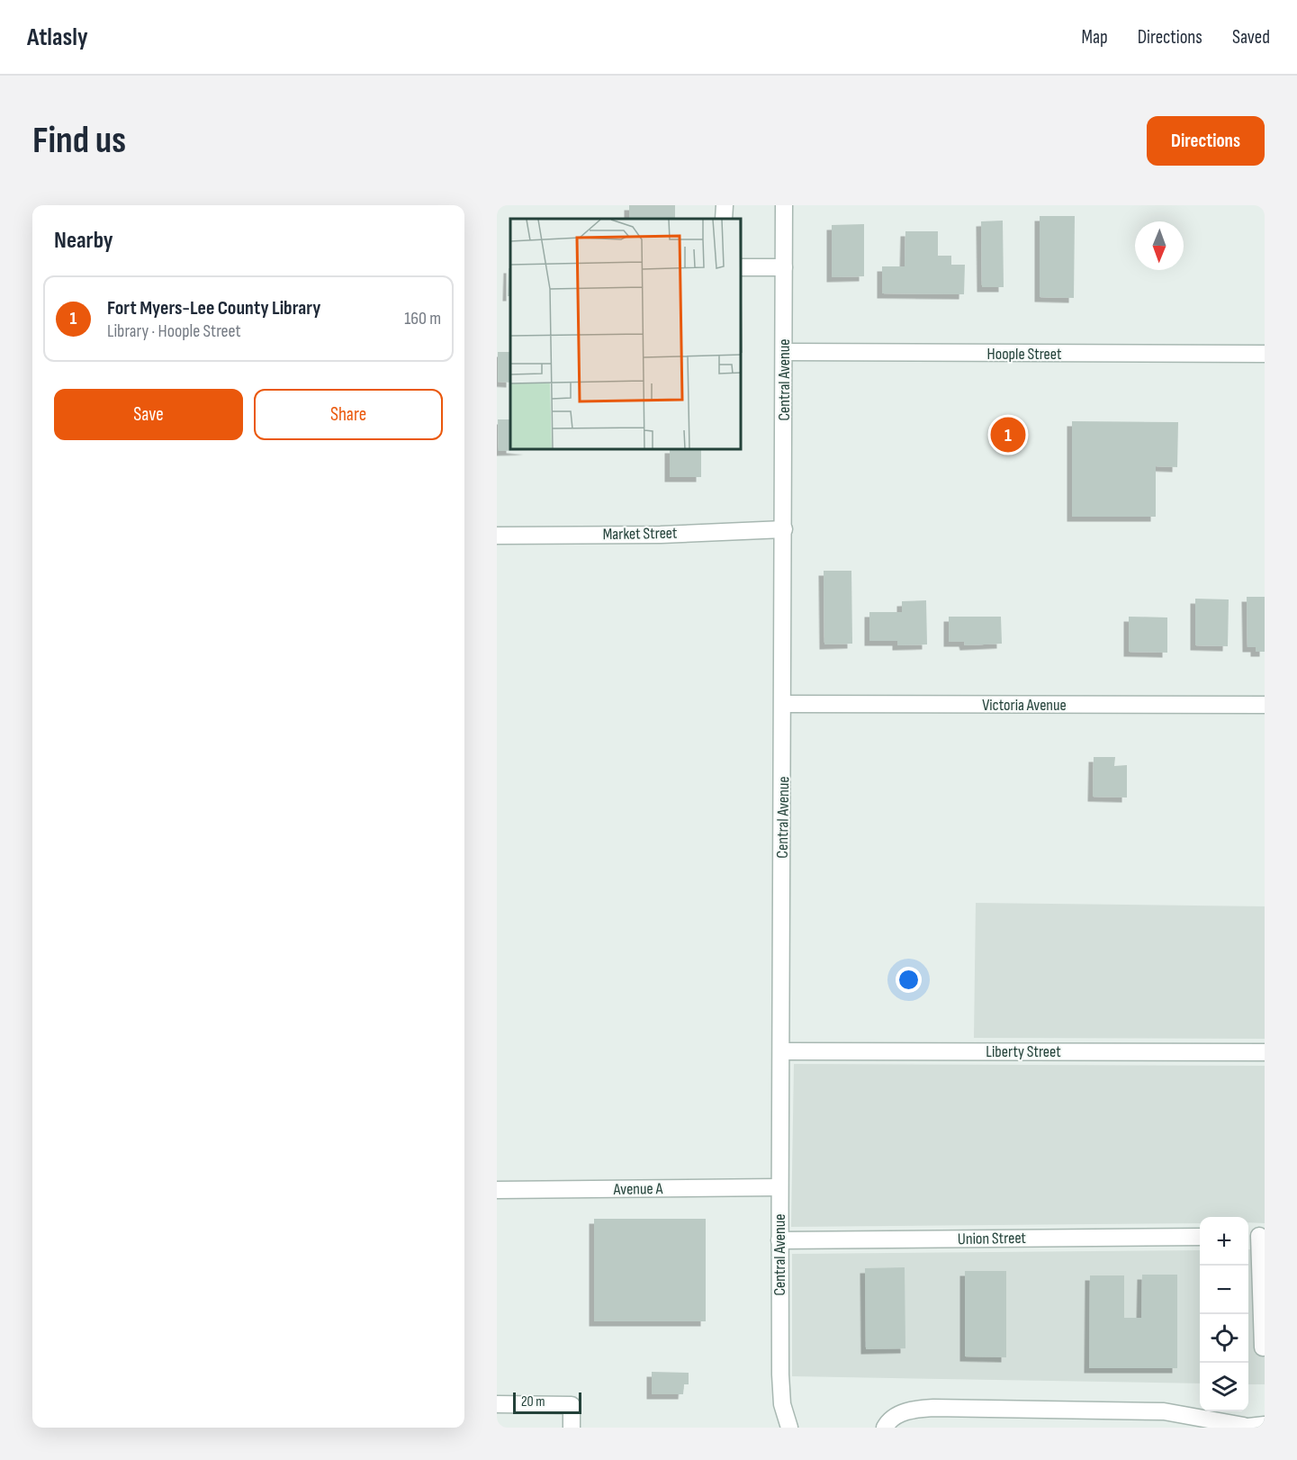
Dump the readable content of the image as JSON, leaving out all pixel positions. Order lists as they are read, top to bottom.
{
  "streets": {
    "street": [
      "Hoople Street",
      "Central Avenue",
      "Market Street",
      "Victoria Avenue",
      "Liberty Street",
      "Avenue A",
      "Union Street"
    ]
  },
  "crossings": [
    ["Hoople Street", "Central Avenue"],
    ["Central Avenue", "Market Street"],
    ["Central Avenue", "Victoria Avenue"],
    ["Central Avenue", "Liberty Street"],
    ["Central Avenue", "Avenue A"],
    ["Central Avenue", "Union Street"]
  ],
  "scale_bar": "20 m",
  "north": "bottom",
  "page": {
    "header": "Atlasly",
    "nav": ["Map", "Directions", "Saved"],
    "buttons": [
      "Directions",
      ["Save", "Share"]
    ],
    "title": "Find us",
    "heading": "Nearby",
    "list": [
      {
        "mark": "1",
        "name": "Fort Myers-Lee County Library",
        "note": "Library · Hoople Street",
        "value": "160 m"
      }
    ],
    "pins": "1",
    "map_buttons": ["+", "−"],
    "scale": "20 m"
  }
}
